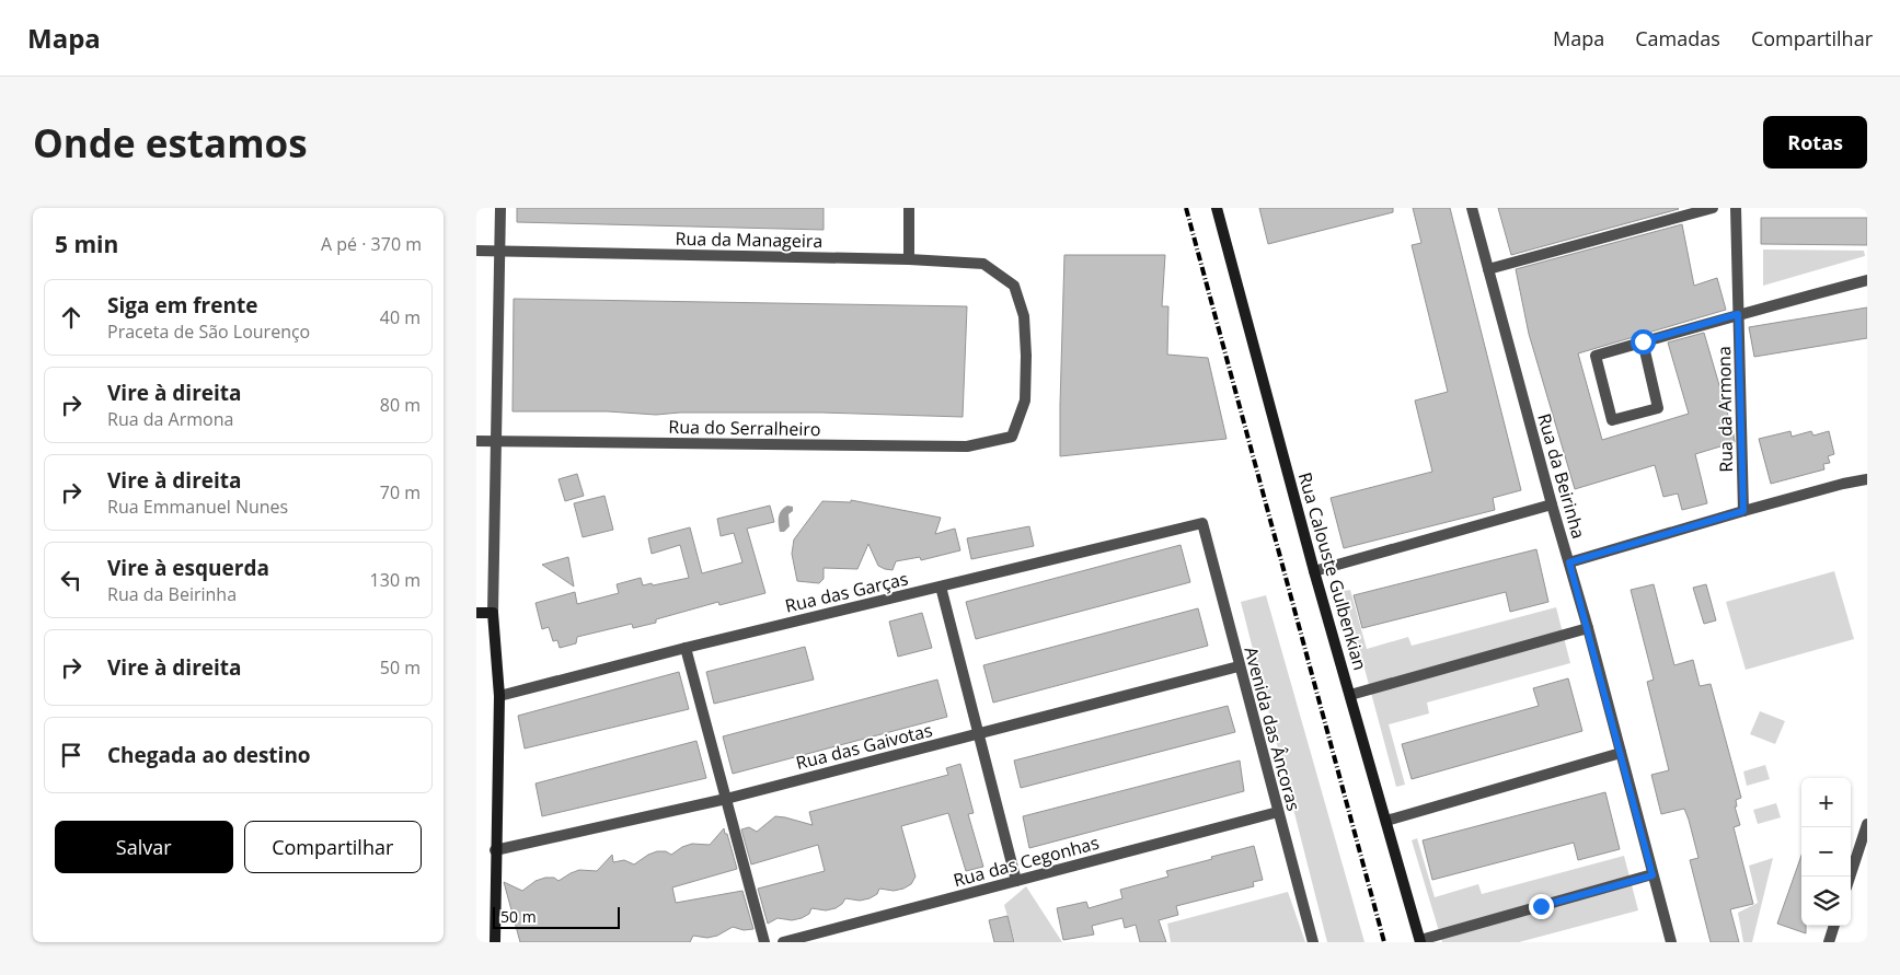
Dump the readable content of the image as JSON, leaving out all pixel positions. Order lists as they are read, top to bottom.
{
  "streets": {
    "street": [
      "Rua da Manageira",
      "Rua da Armona",
      "Rua do Serralheiro",
      "Rua da Beirinha",
      "Rua Calouste Gulbenkian",
      "Rua das Garças",
      "Avenida das Âncoras",
      "Rua das Gaivotas",
      "Rua das Cegonhas"
    ]
  },
  "crossings": [
    ["Rua da Manageira", "Rua do Serralheiro"],
    ["Rua das Garças", "Avenida das Âncoras"],
    ["Avenida das Âncoras", "Rua das Gaivotas"],
    ["Avenida das Âncoras", "Rua das Cegonhas"]
  ],
  "scale_bar": "50 m",
  "page": {
    "header": "Mapa",
    "nav": ["Mapa", "Camadas", "Compartilhar"],
    "buttons": [
      "Rotas",
      ["Salvar", "Compartilhar"]
    ],
    "title": "Onde estamos",
    "heading": ["5 min", "A pé · 370 m"],
    "list": [
      ["Siga em frente", "Praceta de São Lourenço", "40 m"],
      ["Vire à direita", "Rua da Armona", "80 m"],
      ["Vire à direita", "Rua Emmanuel Nunes", "70 m"],
      ["Vire à esquerda", "Rua da Beirinha", "130 m"],
      ["Vire à direita", "50 m"],
      "Chegada ao destino"
    ],
    "map_buttons": ["+", "−"],
    "scale": "50 m"
  }
}
